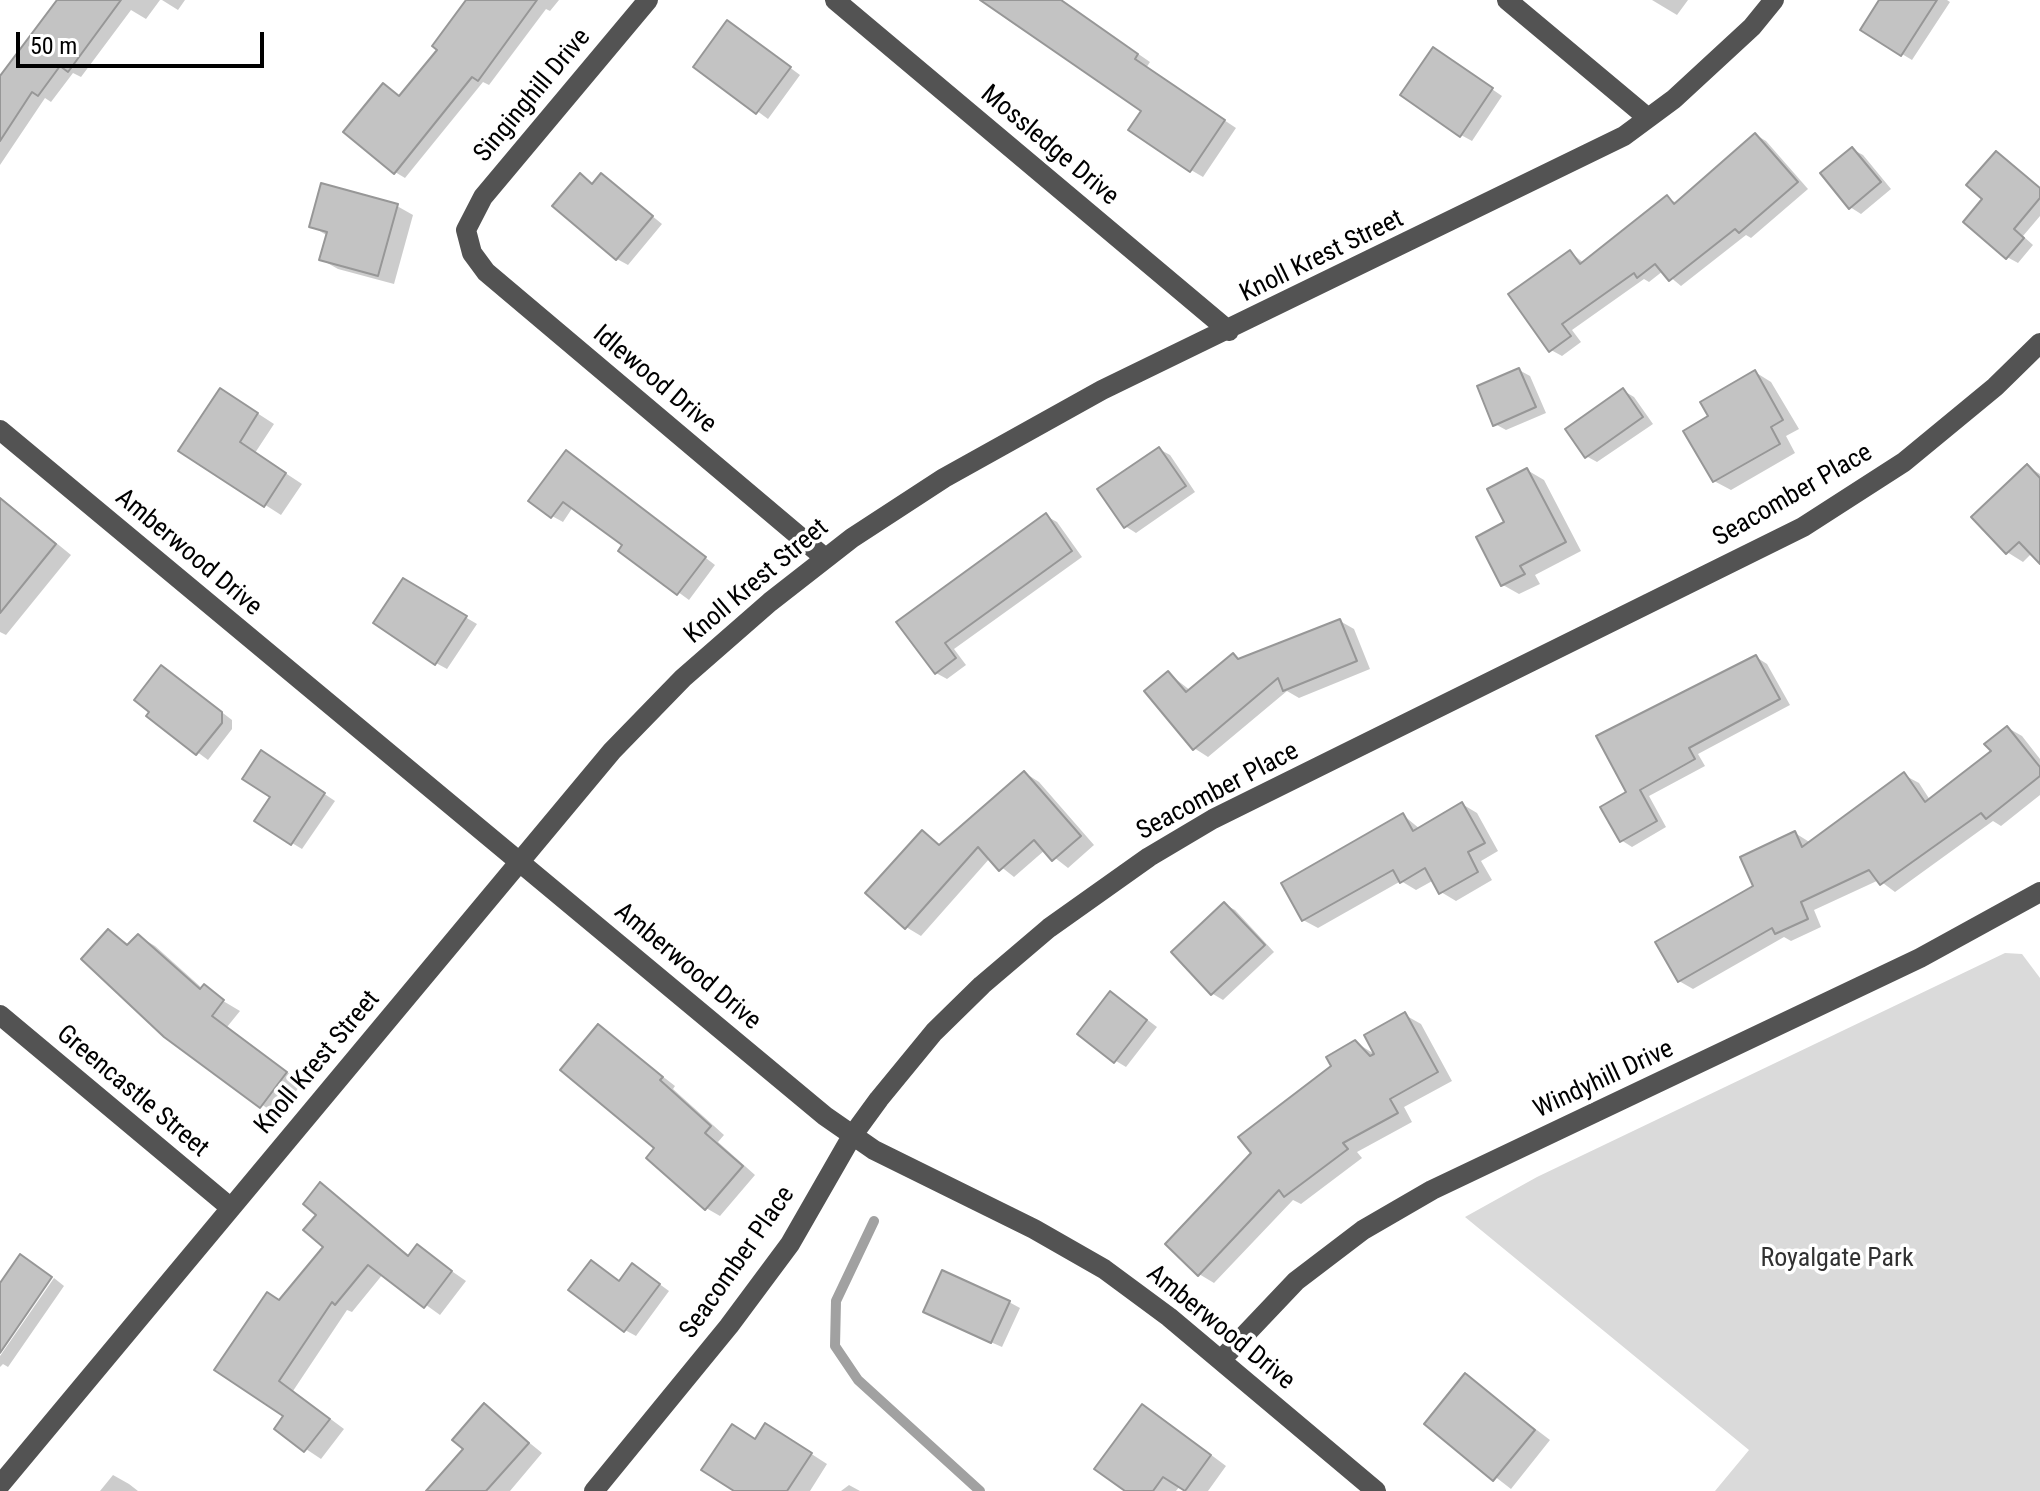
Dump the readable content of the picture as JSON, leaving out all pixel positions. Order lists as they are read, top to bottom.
{
  "streets": {
    "street": [
      "Singinghill Drive",
      "Mossledge Drive",
      "Knoll Krest Street",
      "Idlewood Drive",
      "Seacomber Place",
      "Amberwood Drive",
      "Windyhill Drive",
      "Greencastle Street"
    ]
  },
  "crossings": [
    ["Singinghill Drive", "Idlewood Drive"],
    ["Mossledge Drive", "Knoll Krest Street"],
    ["Knoll Krest Street", "Idlewood Drive"],
    ["Knoll Krest Street", "Amberwood Drive"],
    ["Knoll Krest Street", "Greencastle Street"],
    ["Seacomber Place", "Amberwood Drive"],
    ["Amberwood Drive", "Windyhill Drive"]
  ],
  "parks": ["Royalgate Park"],
  "scale_bar": "50 m"
}
